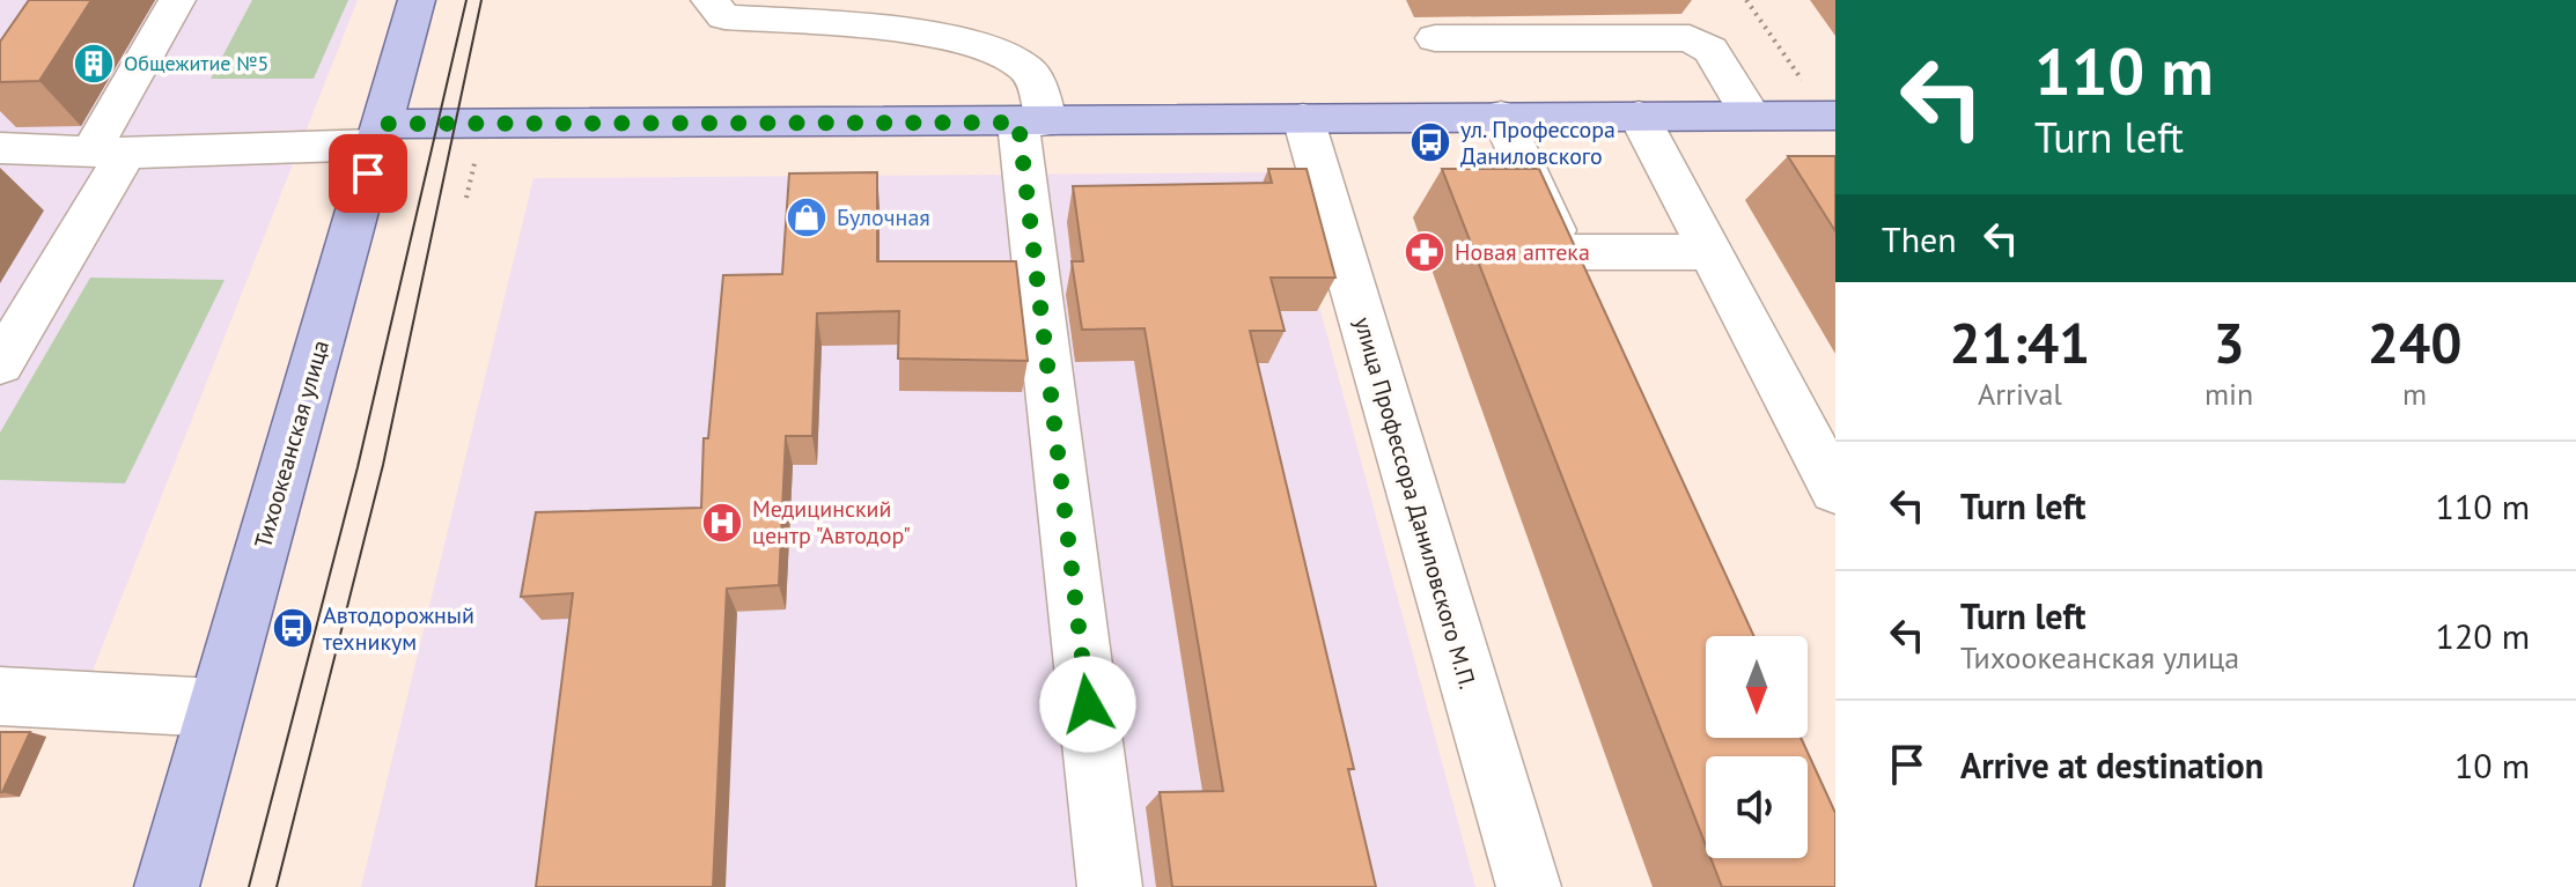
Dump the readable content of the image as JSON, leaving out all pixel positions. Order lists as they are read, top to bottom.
{
  "streets": {
    "main road": ["Тихоокеанская улица"],
    "street": ["улица Профессора Даниловского М.П."]
  },
  "places": {
    "building": ["Общежитие №5"],
    "bus stop": ["ул. Профессора Даниловского", "Автодорожный техникум"],
    "shop": ["Булочная"],
    "pharmacy": ["Новая аптека"],
    "hospital": ["Медицинский центр \"Автодор\""]
  },
  "north": "bottom",
  "page": {
    "turn": ["110 m", "Turn left"],
    "then": "Then",
    "eta": [
      "21:41",
      "Arrival",
      "3",
      "min",
      "240",
      "m"
    ],
    "list": [
      {
        "name": "Turn left",
        "value": "110 m"
      },
      {
        "name": "Turn left",
        "note": "Тихоокеанская улица",
        "value": "120 m"
      },
      {
        "name": "Arrive at destination",
        "value": "10 m"
      }
    ]
  }
}
